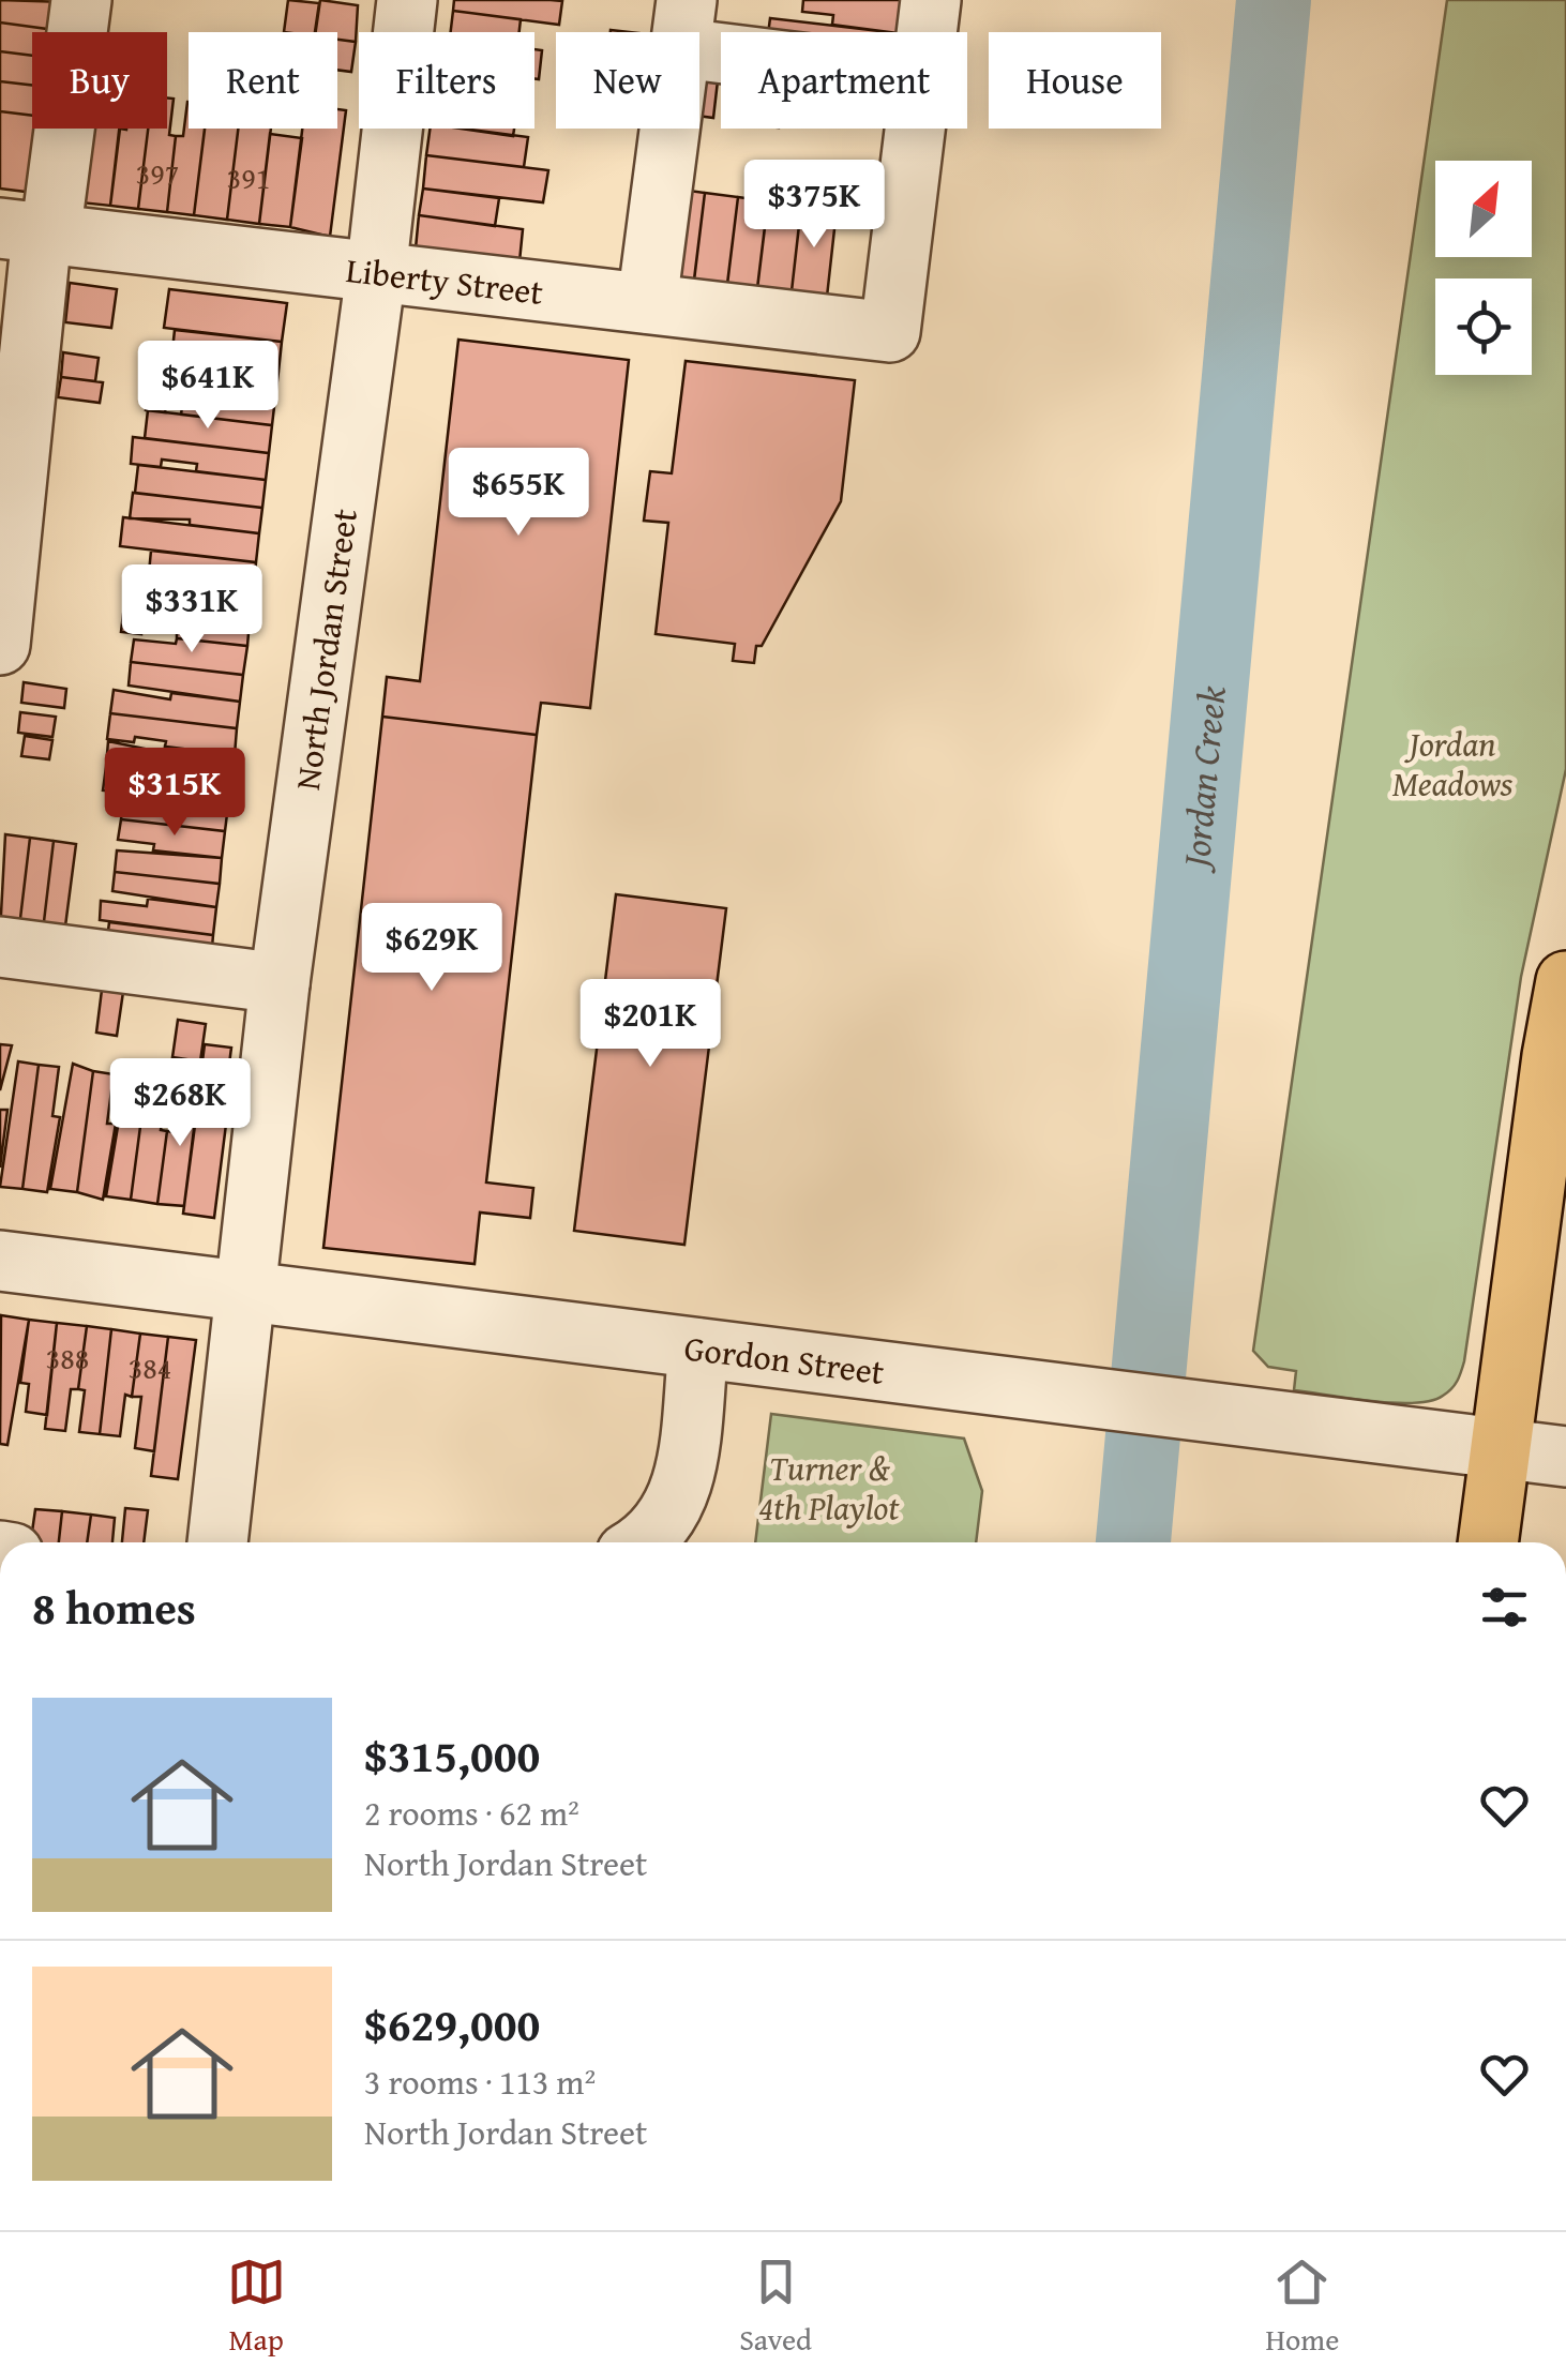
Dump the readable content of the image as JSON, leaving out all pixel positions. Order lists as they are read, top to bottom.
{
  "streets": {
    "street": ["Liberty Street", "North Jordan Street", "Gordon Street"]
  },
  "crossings": [
    ["Liberty Street", "North Jordan Street"],
    ["North Jordan Street", "Gordon Street"]
  ],
  "water": ["Jordan Creek"],
  "parks": ["Jordan Meadows", "Turner & 4th Playlot"],
  "house_numbers": [
    "397",
    "391",
    "388",
    "384"
  ],
  "north": "top right",
  "page": {
    "chip": [
      "Buy",
      "Rent",
      "Filters",
      "New",
      "Apartment",
      "House"
    ],
    "price": [
      "$375K",
      "$641K",
      "$655K",
      "$331K",
      "$315K",
      "$629K",
      "$201K",
      "$268K"
    ],
    "heading": "8 homes",
    "list": [
      {
        "name": "$315,000",
        "note": "2 rooms · 62 m² · North Jordan Street"
      },
      {
        "name": "$629,000",
        "note": "3 rooms · 113 m² · North Jordan Street"
      }
    ],
    "tabs": ["Map", "Saved", "Home"]
  }
}
